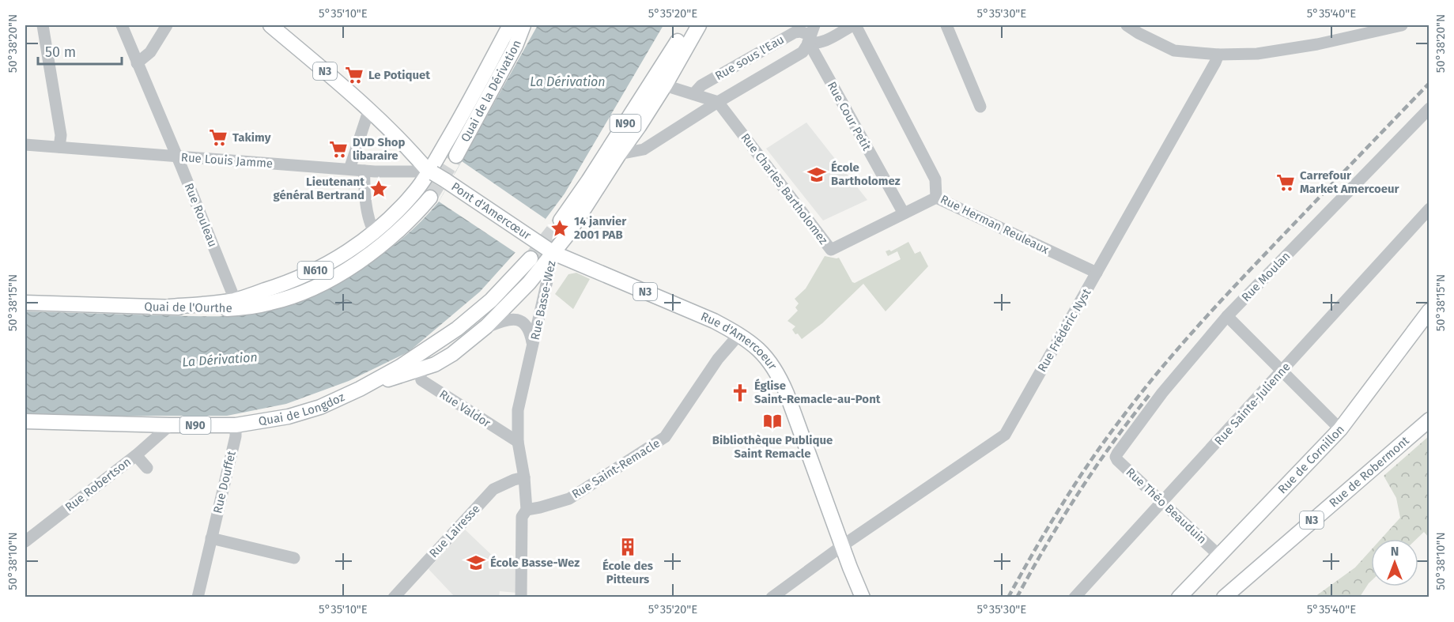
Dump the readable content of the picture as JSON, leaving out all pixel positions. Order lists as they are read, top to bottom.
{
  "streets": {
    "main road": [
      "N3",
      "Quai de la Dérivation",
      "N90",
      "Pont d'Amercœur",
      "N610",
      "Quai de l'Ourthe",
      "Rue d'Amercoeur",
      "Quai de Longdoz",
      "Rue de Cornillon",
      "Rue de Robermont"
    ],
    "street": [
      "Rue sous l'Eau",
      "Rue Cour Petit",
      "Rue Louis Jamme",
      "Rue Charles Bartholomez",
      "Rue Rouleau",
      "Rue Herman Reuleaux",
      "Rue Moulan",
      "Rue Basse-Wez",
      "Rue Frédéric Nyst",
      "Rue Sainte-Julienne",
      "Rue Valdor",
      "Rue Saint-Remacle",
      "Rue Douffet",
      "Rue Robertson",
      "Rue Théo Beauduin",
      "Rue Lairesse"
    ]
  },
  "crossings": [
    ["Rue sous l'Eau", "Rue Cour Petit"],
    ["Rue sous l'Eau", "Rue Charles Bartholomez"],
    ["Rue sous l'Eau", "Rue Herman Reuleaux"],
    ["N3", "Rue Louis Jamme"],
    ["N3", "Pont d'Amercœur"],
    ["N3", "N610"],
    ["Rue Cour Petit", "Rue Charles Bartholomez"],
    ["Rue Louis Jamme", "Pont d'Amercœur"],
    ["Rue Louis Jamme", "Rue Rouleau"],
    ["Rue Louis Jamme", "N610"],
    ["Rue Charles Bartholomez", "Rue Herman Reuleaux"],
    ["Pont d'Amercœur", "N610"],
    ["Pont d'Amercœur", "Rue Basse-Wez"],
    ["Pont d'Amercœur", "Rue d'Amercoeur"],
    ["Rue Rouleau", "N610"],
    ["Rue Herman Reuleaux", "Rue Frédéric Nyst"],
    ["N610", "Quai de l'Ourthe"],
    ["Rue Moulan", "Rue Théo Beauduin"],
    ["Rue Basse-Wez", "Rue d'Amercoeur"],
    ["Rue Basse-Wez", "Rue Valdor"],
    ["Rue Basse-Wez", "Rue Saint-Remacle"],
    ["Rue Basse-Wez", "Rue Lairesse"],
    ["Rue Frédéric Nyst", "Rue d'Amercoeur"],
    ["Rue d'Amercoeur", "Rue Saint-Remacle"],
    ["Rue Sainte-Julienne", "Rue Théo Beauduin"],
    ["Quai de Longdoz", "Rue Douffet"],
    ["Quai de Longdoz", "Rue Robertson"],
    ["Rue de Cornillon", "Rue Théo Beauduin"]
  ],
  "water": ["La Dérivation"],
  "places": {
    "supermarket": [
      "Le Potiquet",
      "Takimy",
      "DVD Shop libaraire",
      "Carrefour Market Amercoeur"
    ],
    "school or university": ["École Bartholomez", "École Basse-Wez"],
    "place": ["Lieutenant général Bertrand", "14 janvier 2001 PAB"],
    "church": ["Église Saint-Remacle-au-Pont"],
    "library": ["Bibliothèque Publique Saint Remacle"],
    "building": ["École des Pitteurs"]
  },
  "scale_bar": "50 m",
  "north": "top",
  "coordinates": [
    "5°35'10\"E",
    "5°35'20\"E",
    "5°35'30\"E",
    "5°35'40\"E",
    "50°38'20\"N",
    "50°38'15\"N",
    "50°38'10\"N"
  ]
}
